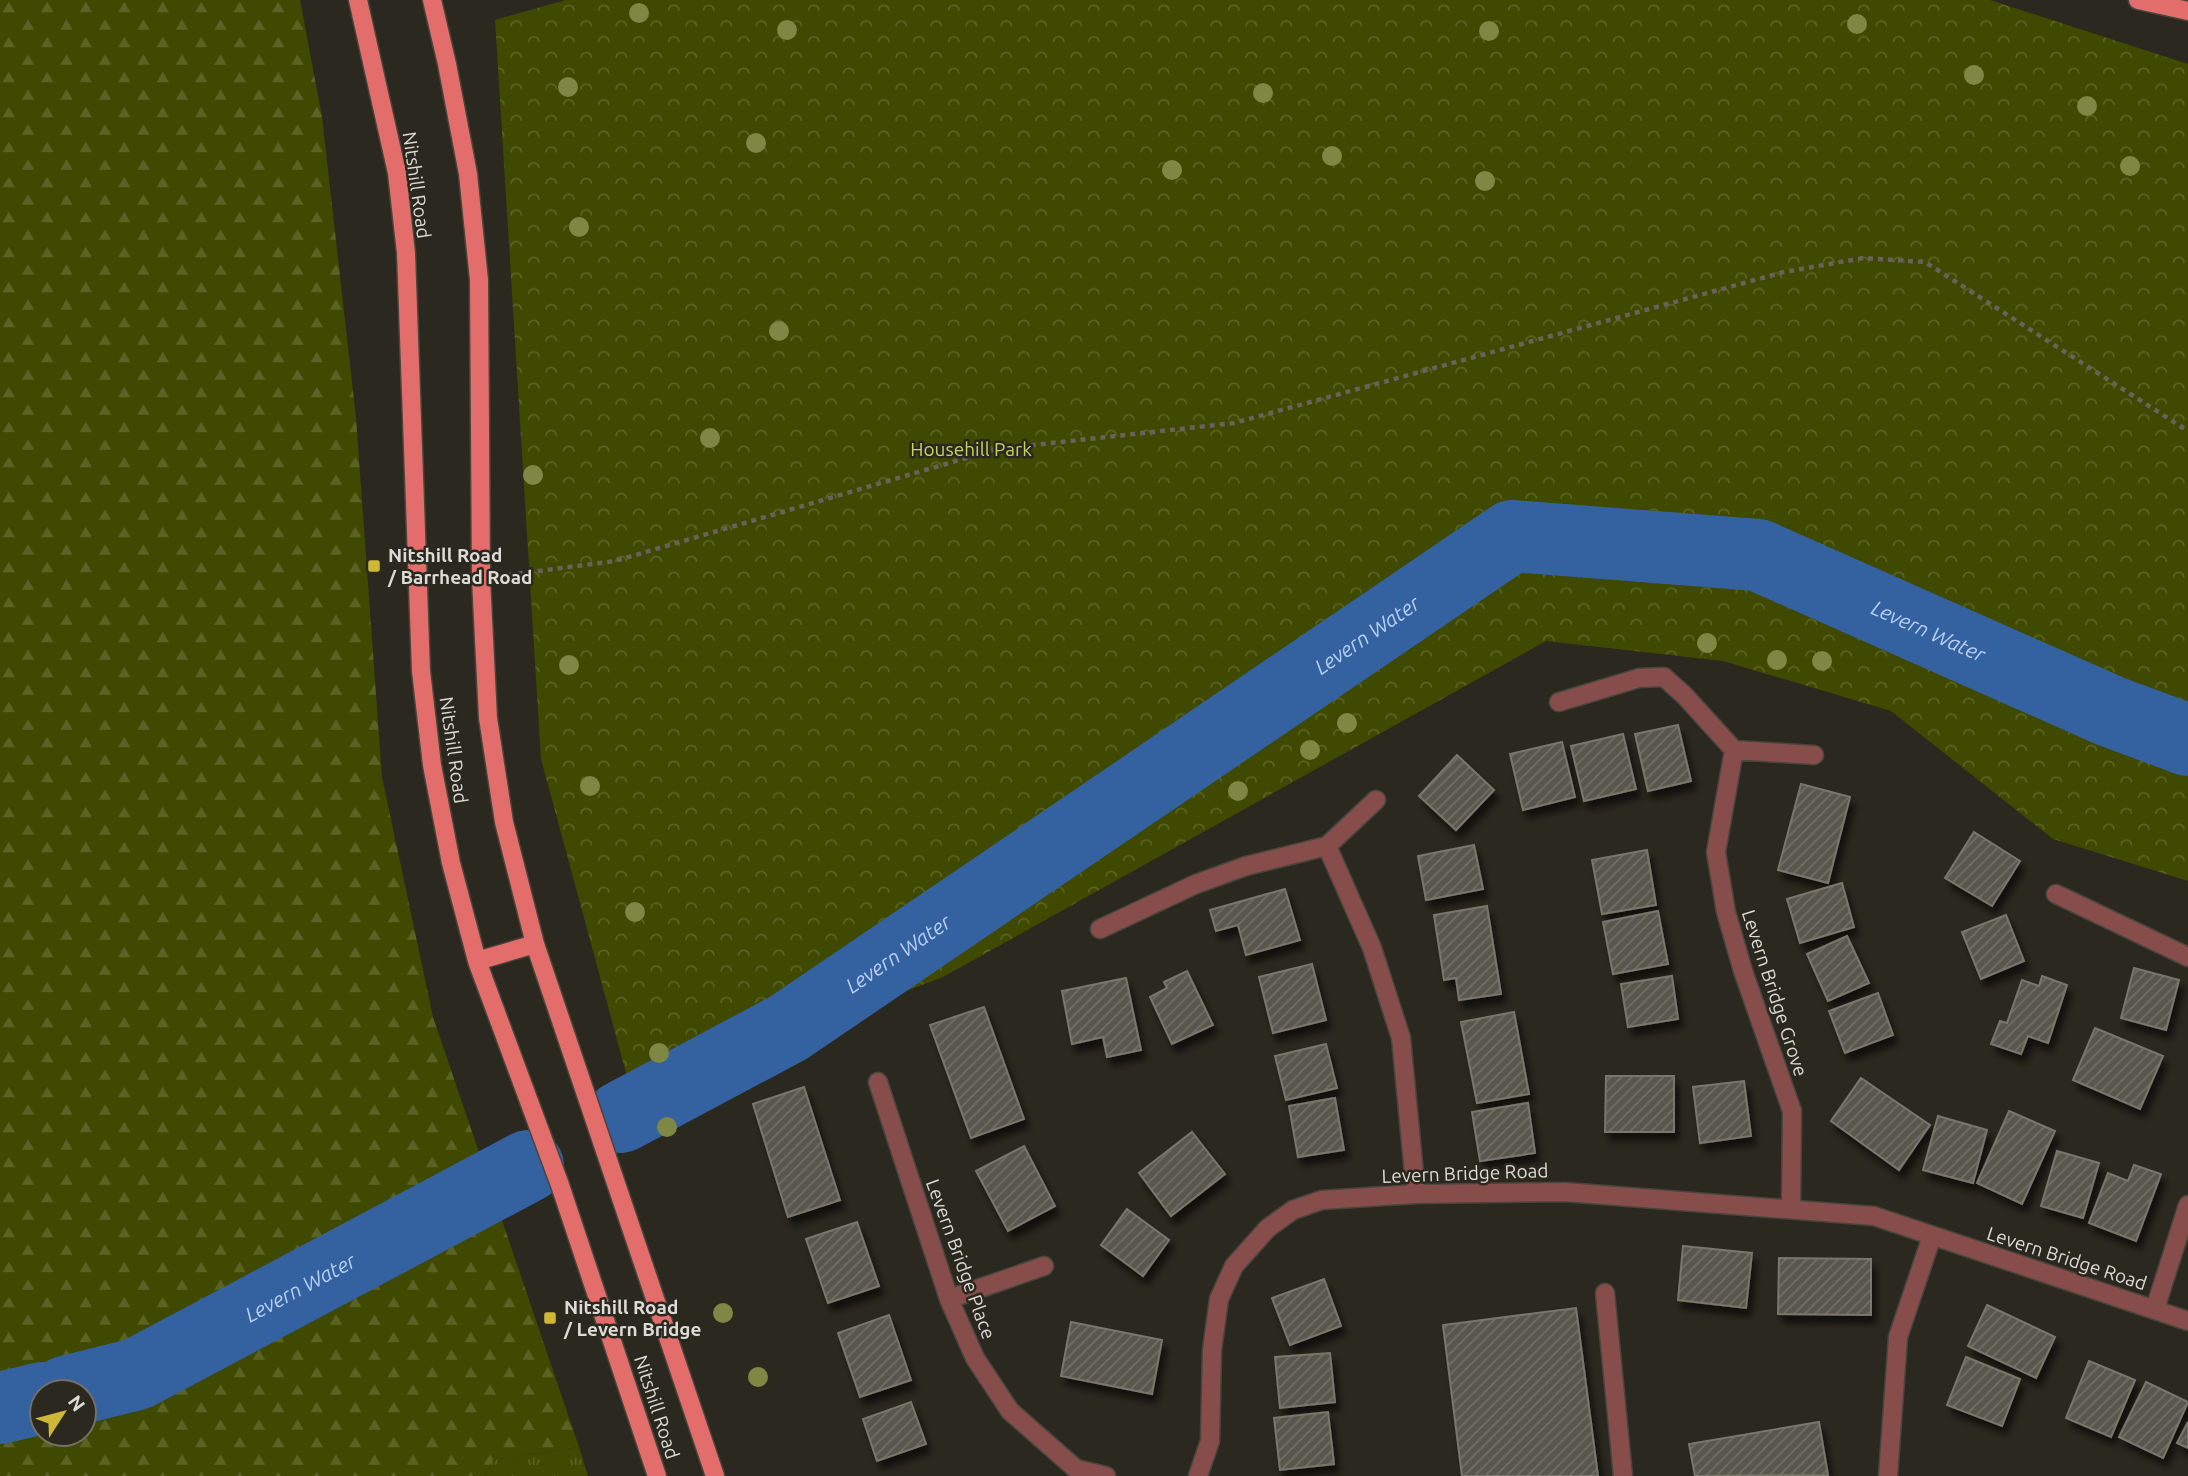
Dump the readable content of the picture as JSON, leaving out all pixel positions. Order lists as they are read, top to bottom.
{
  "streets": {
    "main road": ["Nitshill Road"],
    "street": ["Levern Bridge Grove", "Levern Bridge Road", "Levern Bridge Place"]
  },
  "crossings": [
    ["Levern Bridge Grove", "Levern Bridge Road"]
  ],
  "water": ["Levern Water"],
  "parks": ["Househill Park"],
  "places": {
    "transit": ["Nitshill Road / Barrhead Road", "Nitshill Road / Levern Bridge"]
  },
  "north": "top right"
}
